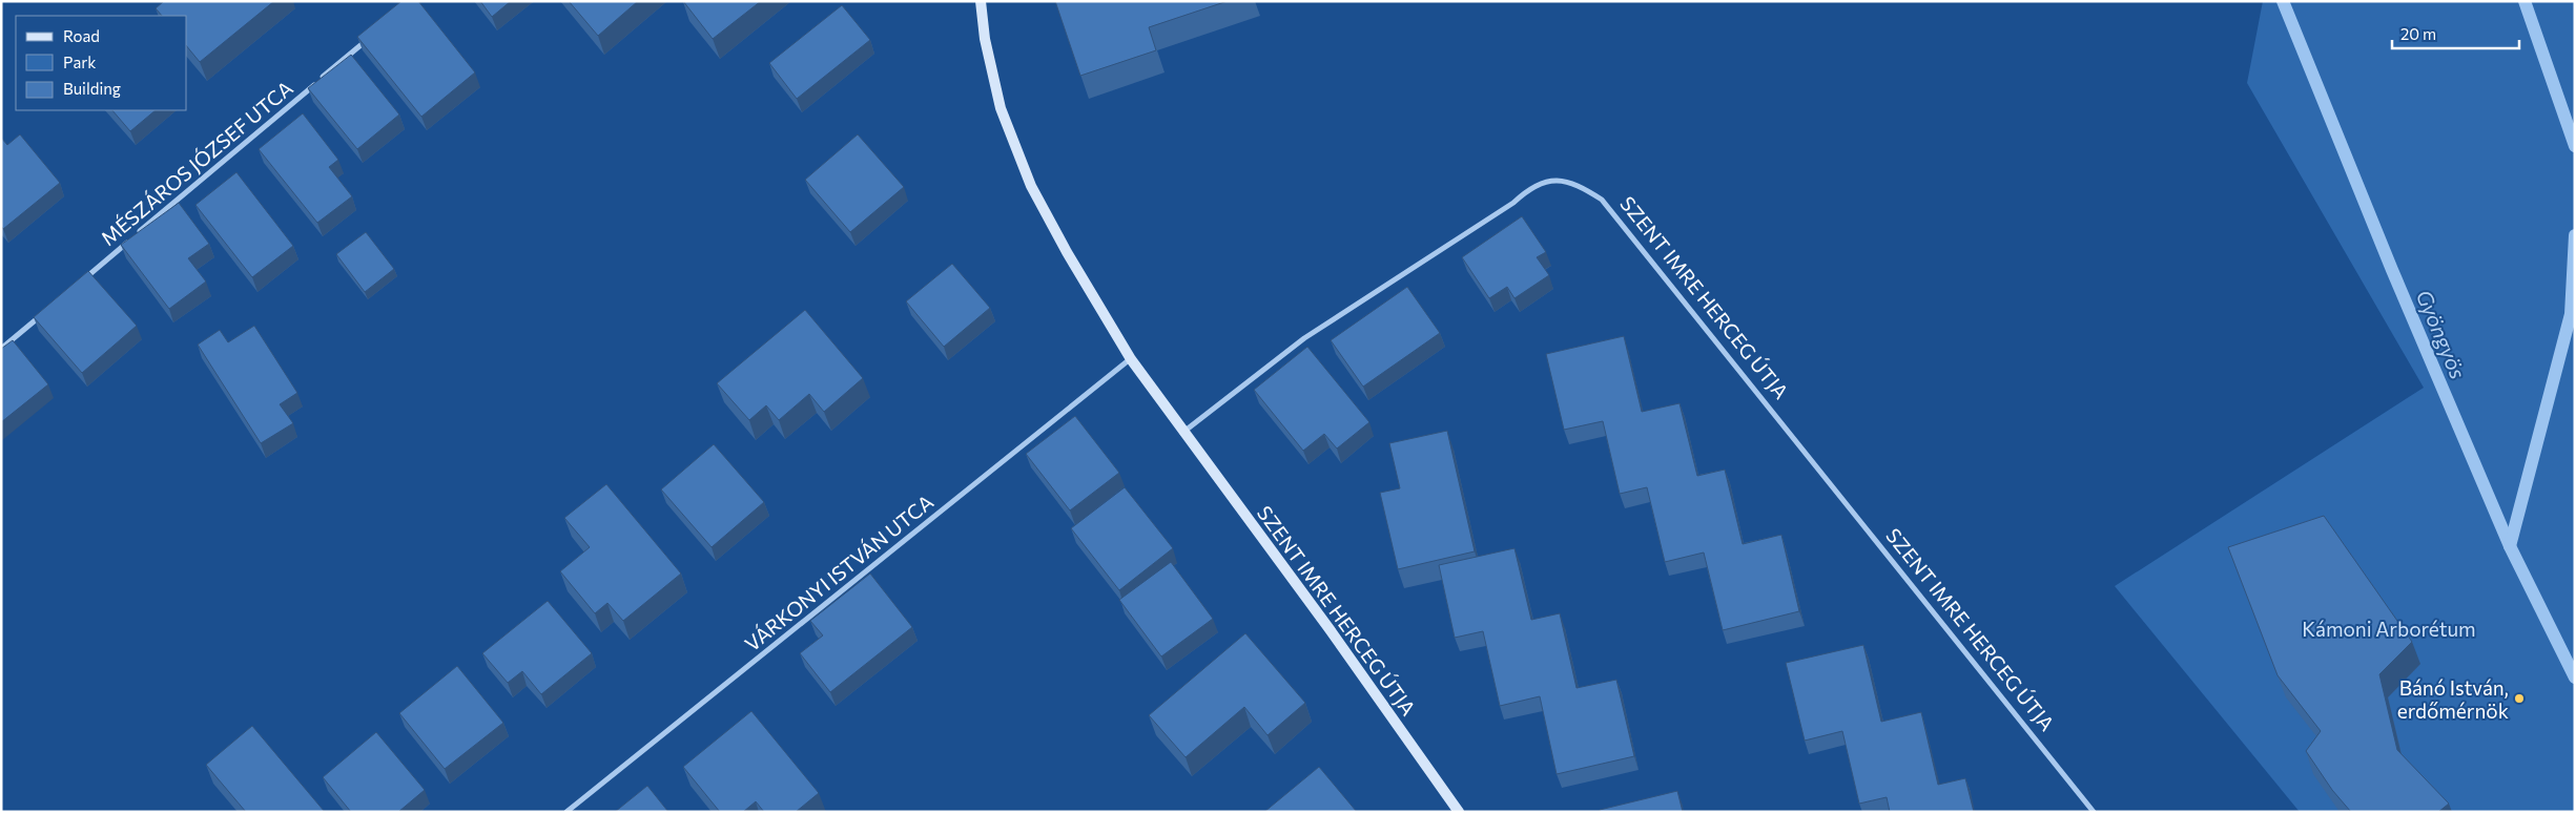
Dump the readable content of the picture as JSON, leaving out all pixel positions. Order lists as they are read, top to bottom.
{
  "streets": {
    "main road": ["SZENT IMRE HERCEG ÚTJA"],
    "street": ["MÉSZÁROS JÓZSEF UTCA", "VÁRKONYI ISTVÁN UTCA"]
  },
  "crossings": [
    ["SZENT IMRE HERCEG ÚTJA", "VÁRKONYI ISTVÁN UTCA"]
  ],
  "water": ["Gyöngyös"],
  "parks": ["Kámoni Arborétum"],
  "places": ["Bánó István, erdőmérnök"],
  "legend": ["Road", "Park", "Building"],
  "scale_bar": "20 m"
}
